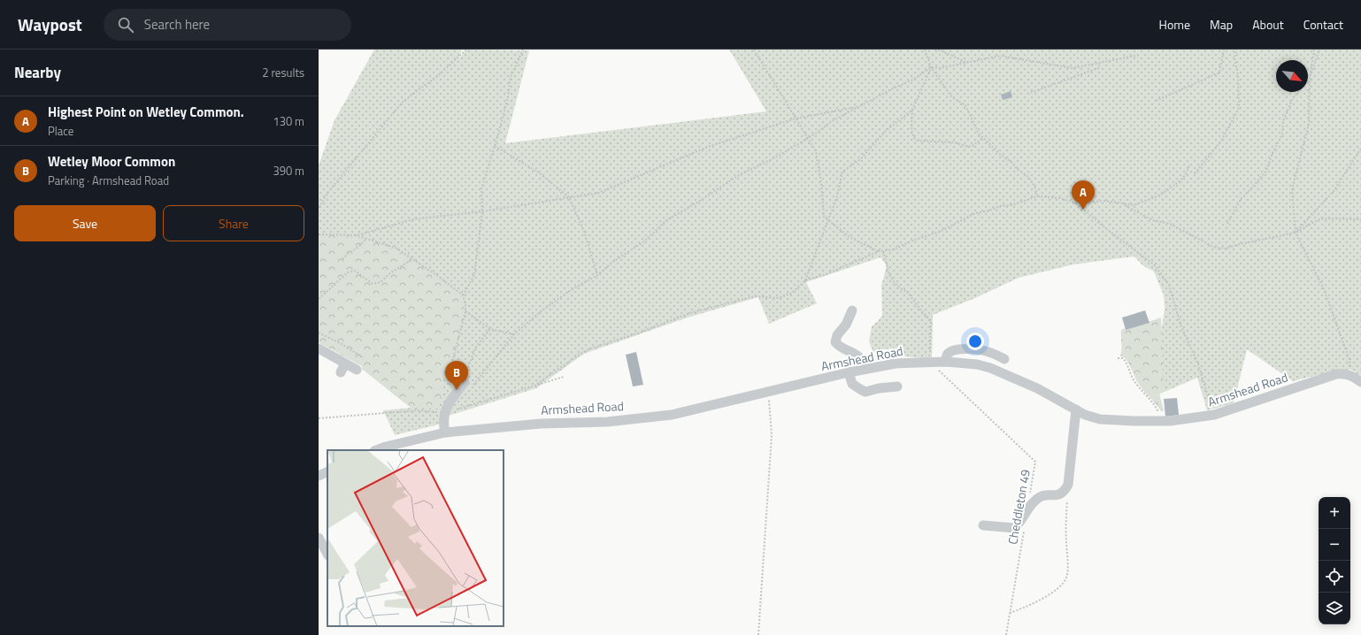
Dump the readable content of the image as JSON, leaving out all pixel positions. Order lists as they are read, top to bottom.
{
  "streets": {
    "street": ["Armshead Road"],
    "path": ["Cheddleton 49"]
  },
  "crossings": [
    ["Armshead Road", "Cheddleton 49"]
  ],
  "north": "bottom right",
  "page": {
    "header": "Waypost",
    "search": "Search here",
    "nav": [
      "Home",
      "Map",
      "About",
      "Contact"
    ],
    "heading": ["Nearby", "2 results"],
    "list": [
      {
        "mark": "A",
        "name": "Highest Point on Wetley Common.",
        "note": "Place",
        "value": "130 m"
      },
      {
        "mark": "B",
        "name": "Wetley Moor Common",
        "note": "Parking · Armshead Road",
        "value": "390 m"
      }
    ],
    "pins": ["A", "B"],
    "buttons": ["Save", "Share"],
    "map_buttons": ["+", "−"]
  }
}
